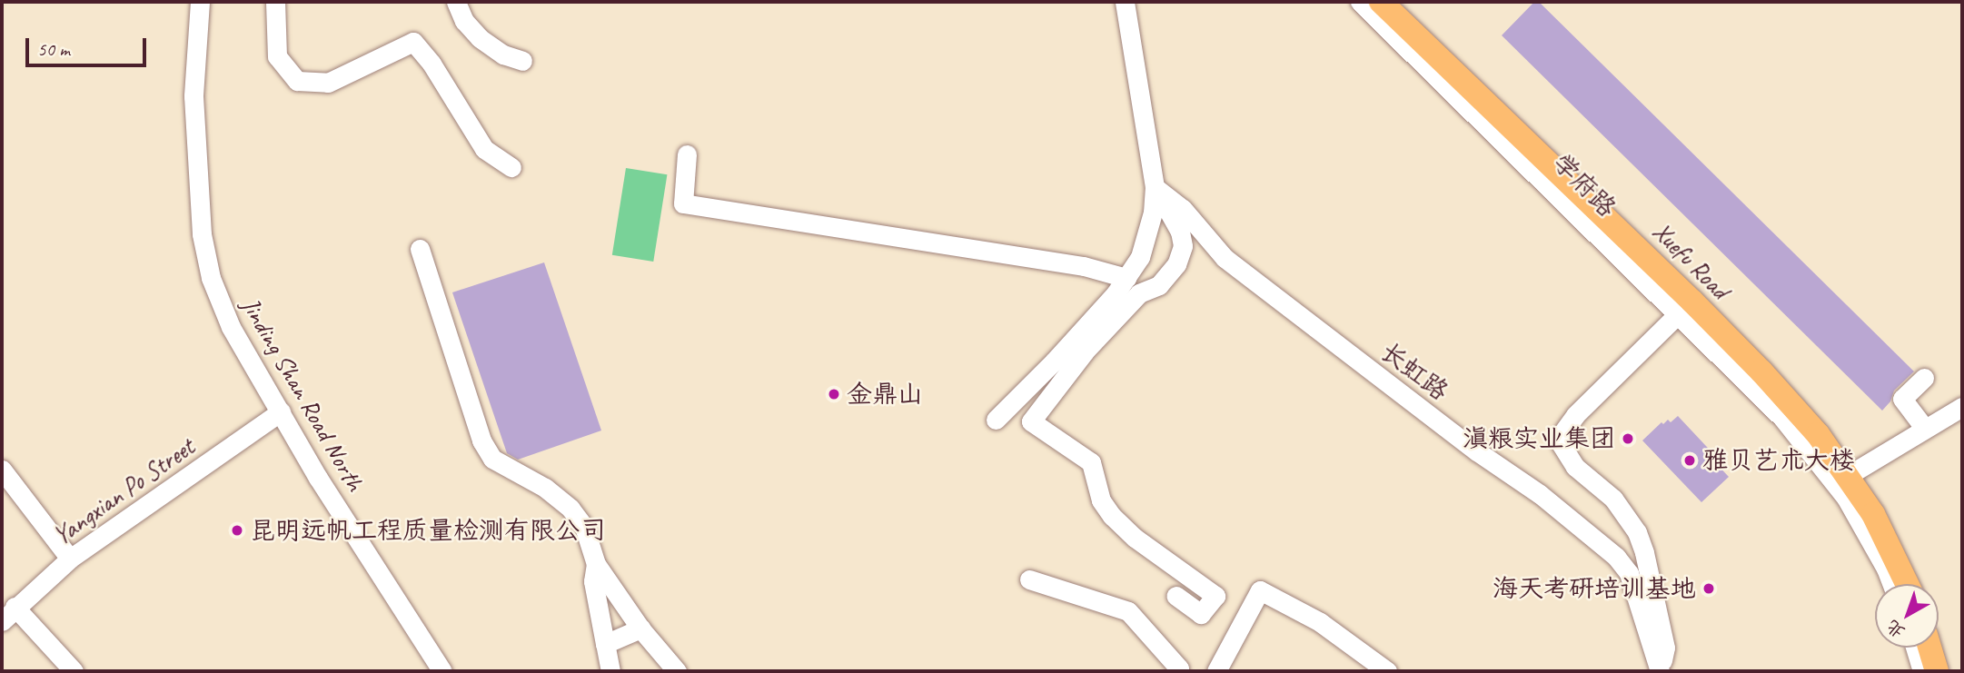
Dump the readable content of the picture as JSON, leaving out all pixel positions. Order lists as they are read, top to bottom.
{
  "streets": {
    "main road": ["Xuefu Road"],
    "street": [
      "学府路",
      "长虹路",
      "Jinding Shan Road North",
      "Yangxian Po Street"
    ]
  },
  "crossings": [
    ["学府路", "Xuefu Road"],
    ["Jinding Shan Road North", "Yangxian Po Street"]
  ],
  "places": [
    "金鼎山",
    "滇粮实业集团",
    "雅贝艺术大楼",
    "昆明远帆工程质量检测有限公司",
    "海天考研培训基地"
  ],
  "scale_bar": "50 m",
  "north": "bottom left"
}
